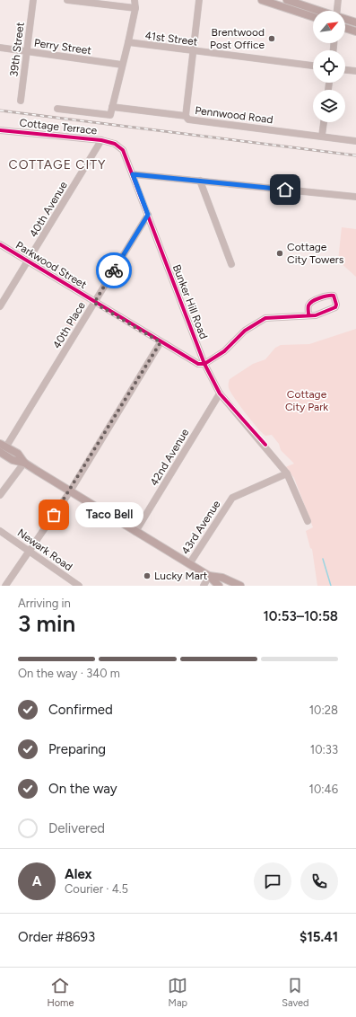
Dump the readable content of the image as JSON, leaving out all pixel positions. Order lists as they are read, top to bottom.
{
  "streets": {
    "street": [
      "41st Street",
      "Perry Street",
      "39th Street",
      "Pennwood Road",
      "Cottage Terrace",
      "40th Avenue",
      "Parkwood Street",
      "Bunker Hill Road",
      "40th Place",
      "42nd Avenue",
      "43rd Avenue",
      "Newark Road"
    ]
  },
  "crossings": [
    ["Perry Street", "39th Street"],
    ["Cottage Terrace", "40th Avenue"],
    ["Cottage Terrace", "Bunker Hill Road"],
    ["40th Avenue", "Parkwood Street"],
    ["Parkwood Street", "Bunker Hill Road"],
    ["Parkwood Street", "40th Place"],
    ["Bunker Hill Road", "40th Place"],
    ["Bunker Hill Road", "42nd Avenue"],
    ["Bunker Hill Road", "43rd Avenue"]
  ],
  "districts": ["COTTAGE CITY"],
  "parks": ["Cottage City Park"],
  "places": [
    "Brentwood Post Office",
    "Cottage City Towers",
    "Taco Bell",
    "Lucky Mart"
  ],
  "north": "top right",
  "page": {
    "bubble": "Taco Bell",
    "heading": ["3 min", "Arriving in", "10:53–10:58"],
    "panel": [
      "Alex",
      "Courier · 4.5",
      "Order #8693",
      "$15.41"
    ],
    "bar": "On the way · 340 m",
    "list": [
      ["Confirmed", "10:28"],
      ["Preparing", "10:33"],
      ["On the way", "10:46"],
      "Delivered"
    ],
    "round": "A",
    "tabs": ["Home", "Map", "Saved"]
  }
}
